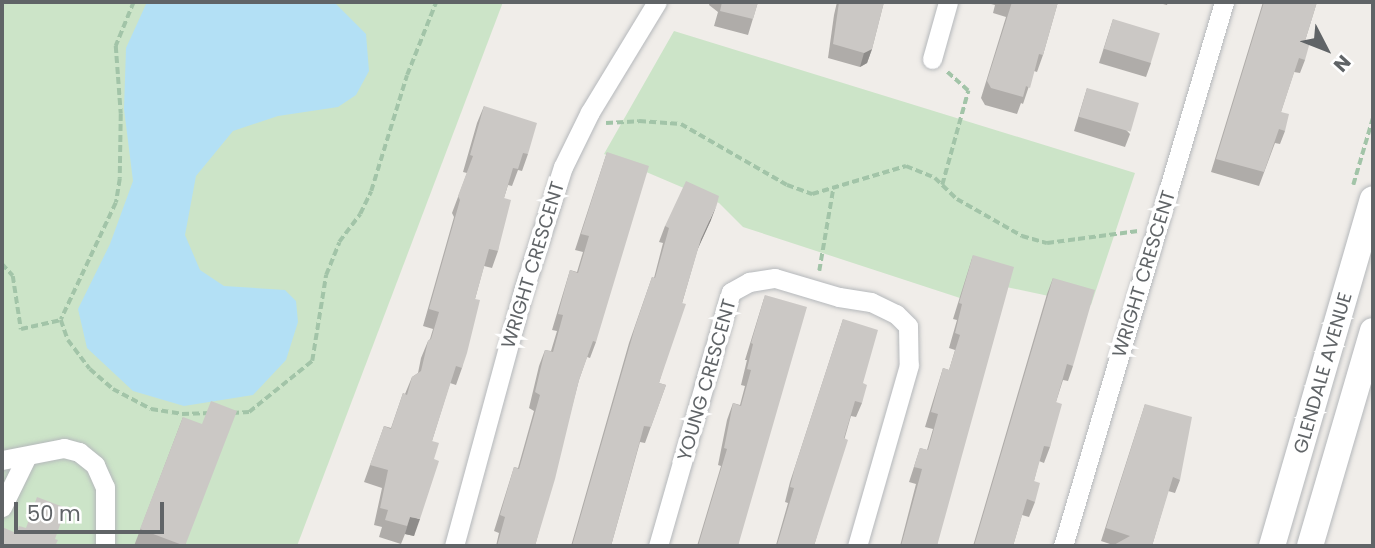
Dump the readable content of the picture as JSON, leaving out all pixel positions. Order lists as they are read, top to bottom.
{
  "streets": {
    "main road": ["GLENDALE AVENUE"],
    "street": ["WRIGHT CRESCENT", "YOUNG CRESCENT"]
  },
  "scale_bar": "50 m",
  "north": "bottom right"
}
